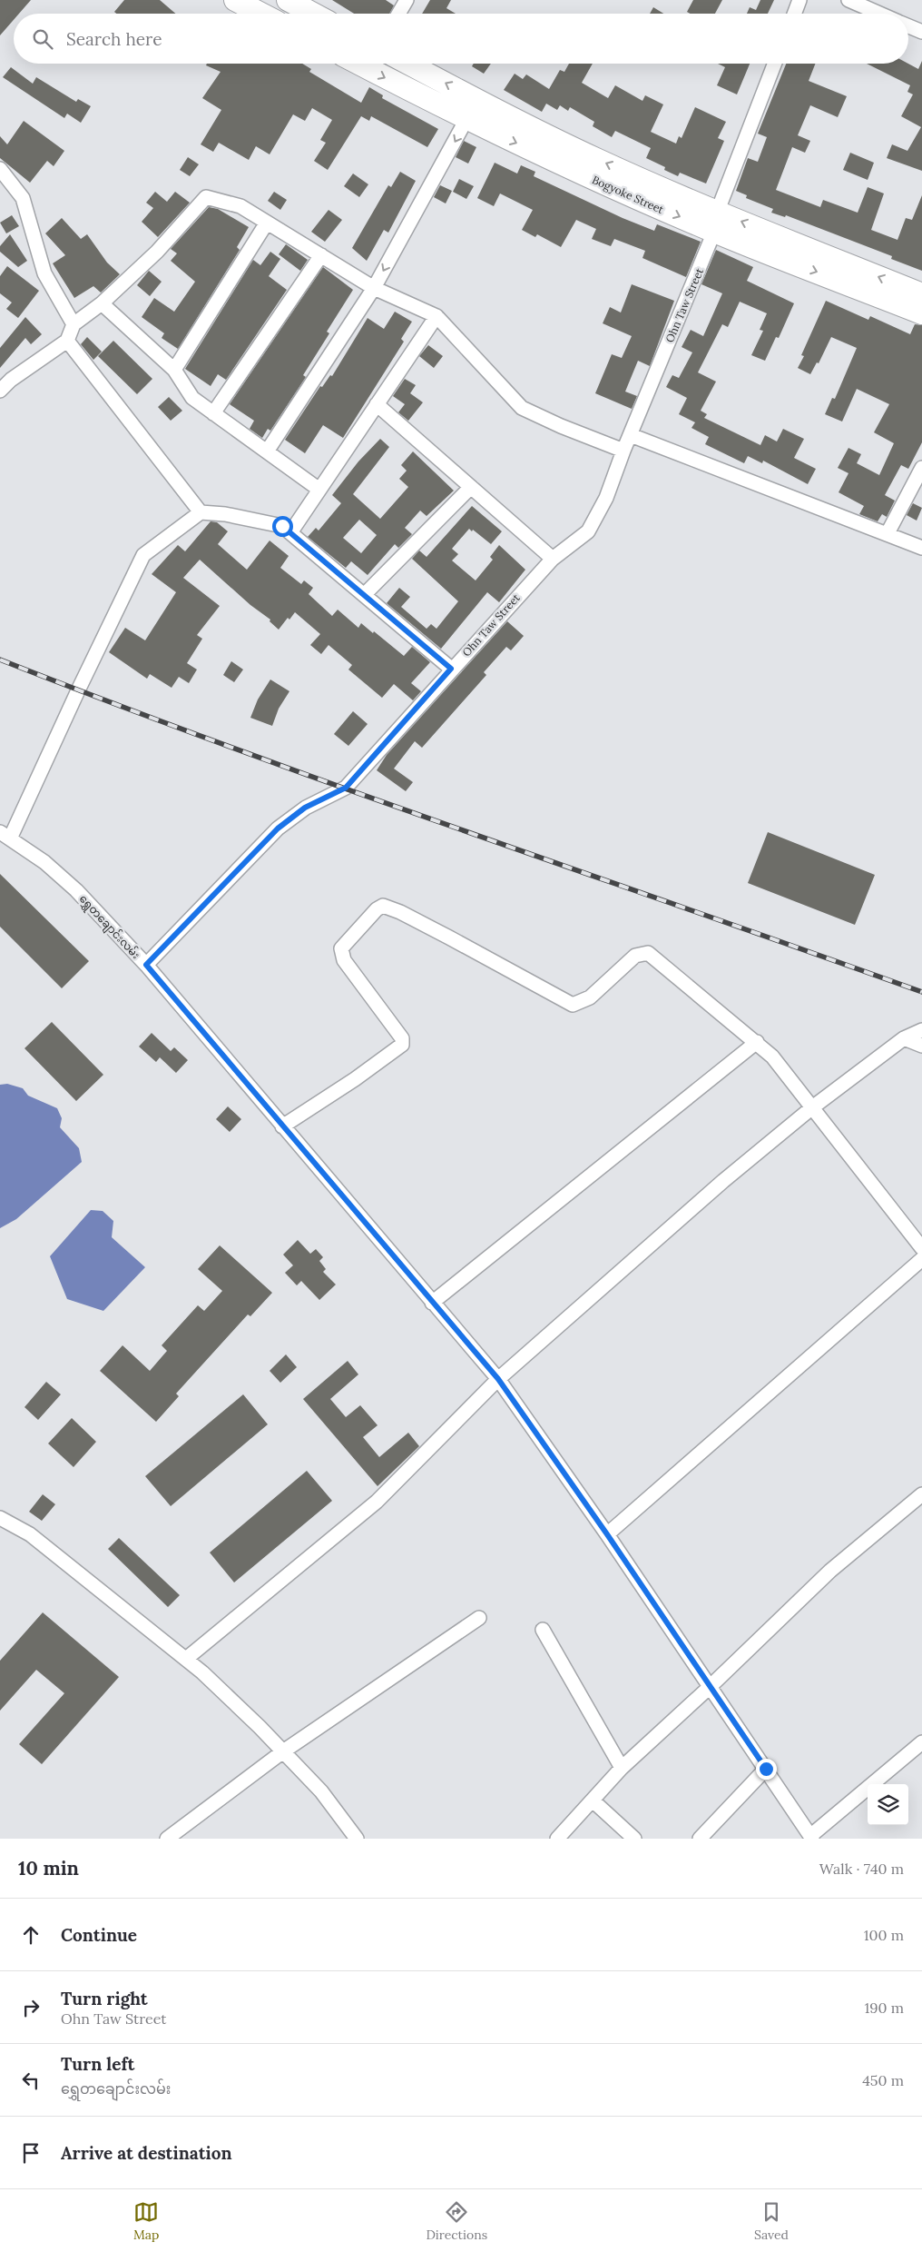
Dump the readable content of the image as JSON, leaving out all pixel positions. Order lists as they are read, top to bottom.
{
  "streets": {
    "main road": ["Bogyoke Street"],
    "street": ["Ohn Taw Street", "ရွှေတချောင်းလမ်း"]
  },
  "crossings": [
    ["Bogyoke Street", "Ohn Taw Street"],
    ["Ohn Taw Street", "ရွှေတချောင်းလမ်း"]
  ],
  "page": {
    "search": "Search here",
    "heading": ["10 min", "Walk · 740 m"],
    "list": [
      ["Continue", "100 m"],
      ["Turn right", "Ohn Taw Street", "190 m"],
      ["Turn left", "ရွှေတချောင်းလမ်း", "450 m"],
      "Arrive at destination"
    ],
    "nav": ["Map", "Directions", "Saved"]
  }
}
